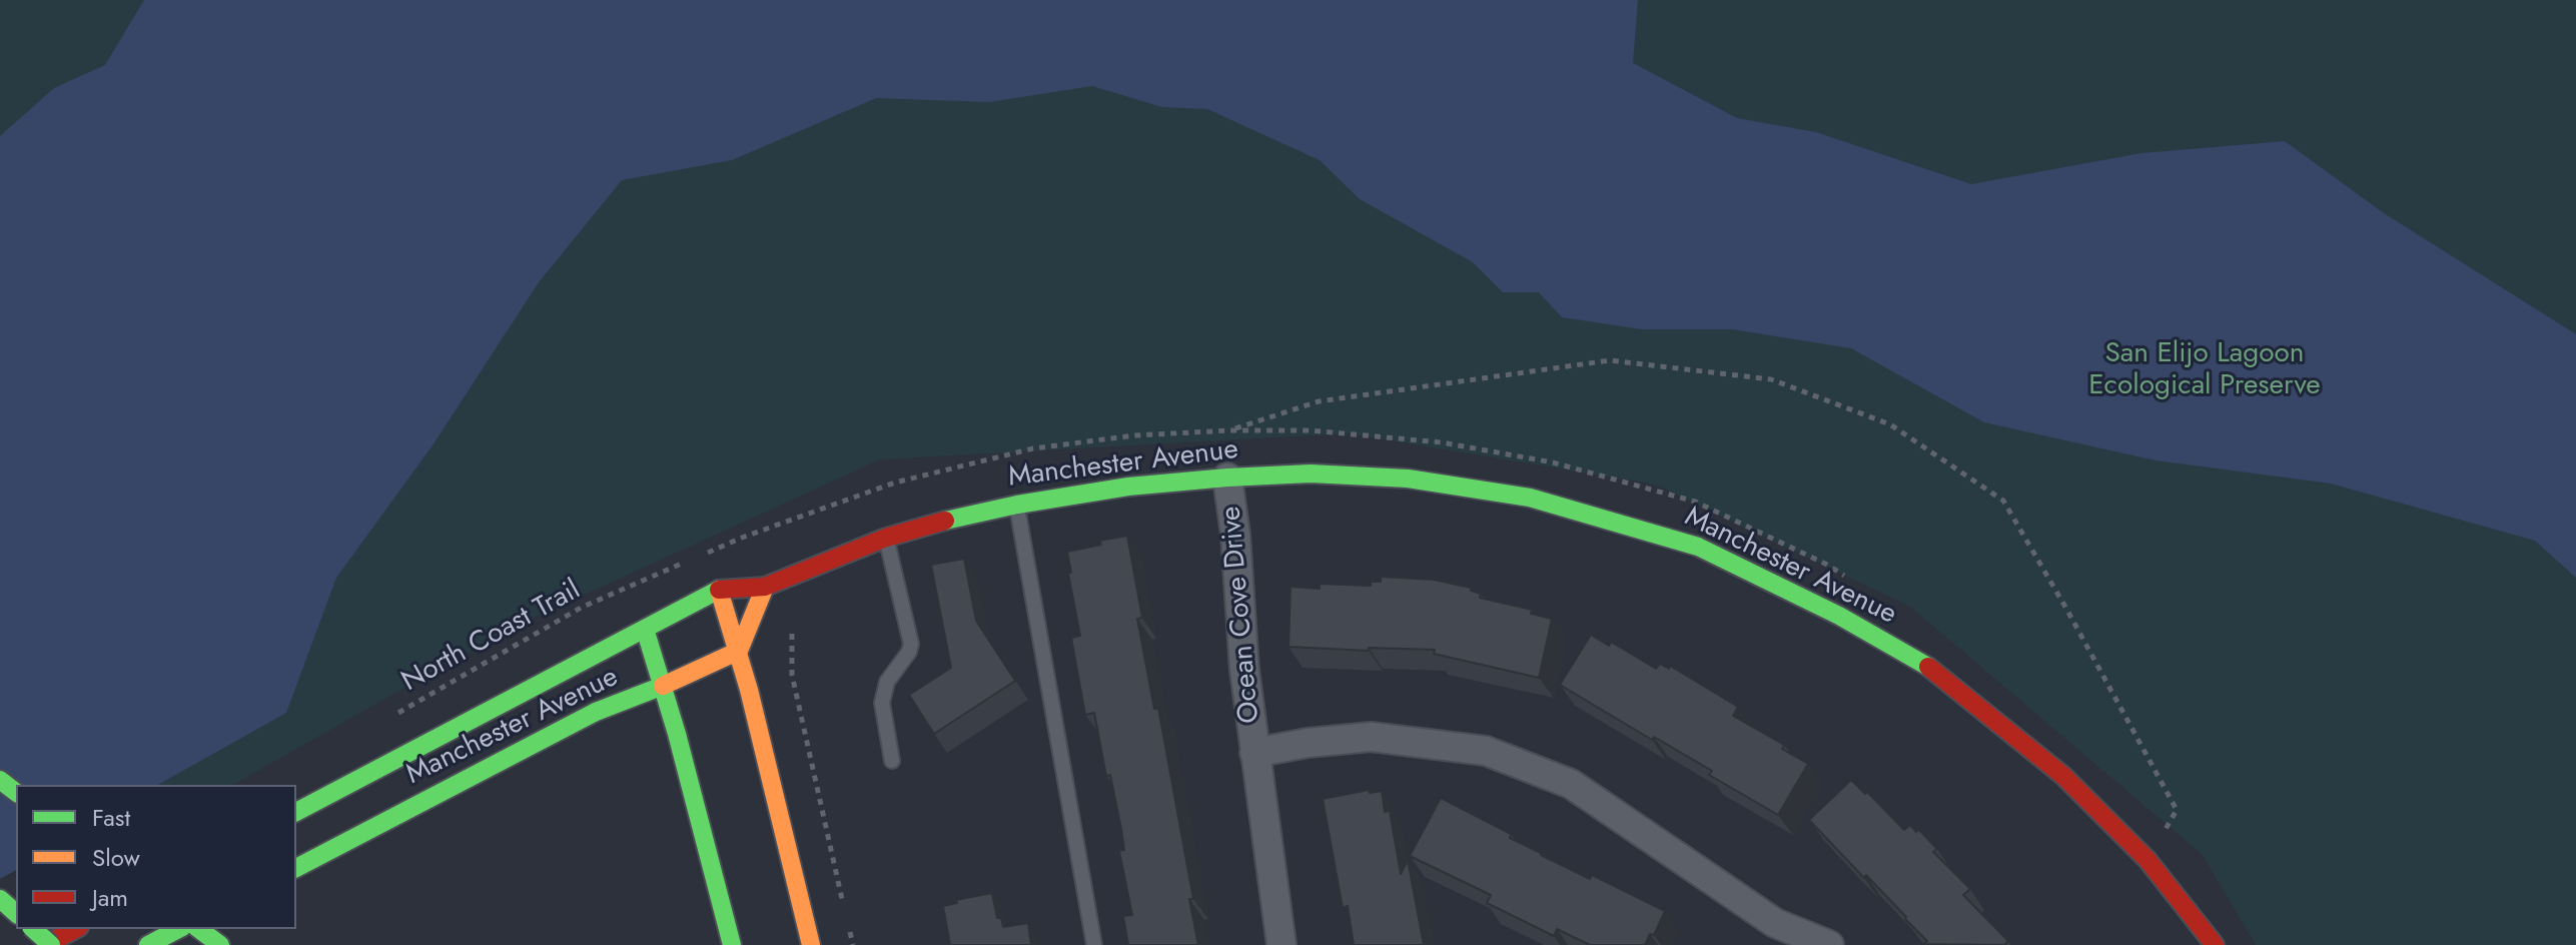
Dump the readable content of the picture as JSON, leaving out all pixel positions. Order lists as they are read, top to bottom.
{
  "streets": {
    "main road": ["Manchester Avenue"],
    "street": ["Ocean Cove Drive"],
    "path": ["North Coast Trail"]
  },
  "crossings": [
    ["Manchester Avenue", "Ocean Cove Drive"]
  ],
  "parks": ["San Elijo Lagoon Ecological Preserve"],
  "legend": ["Fast", "Slow", "Jam"]
}
